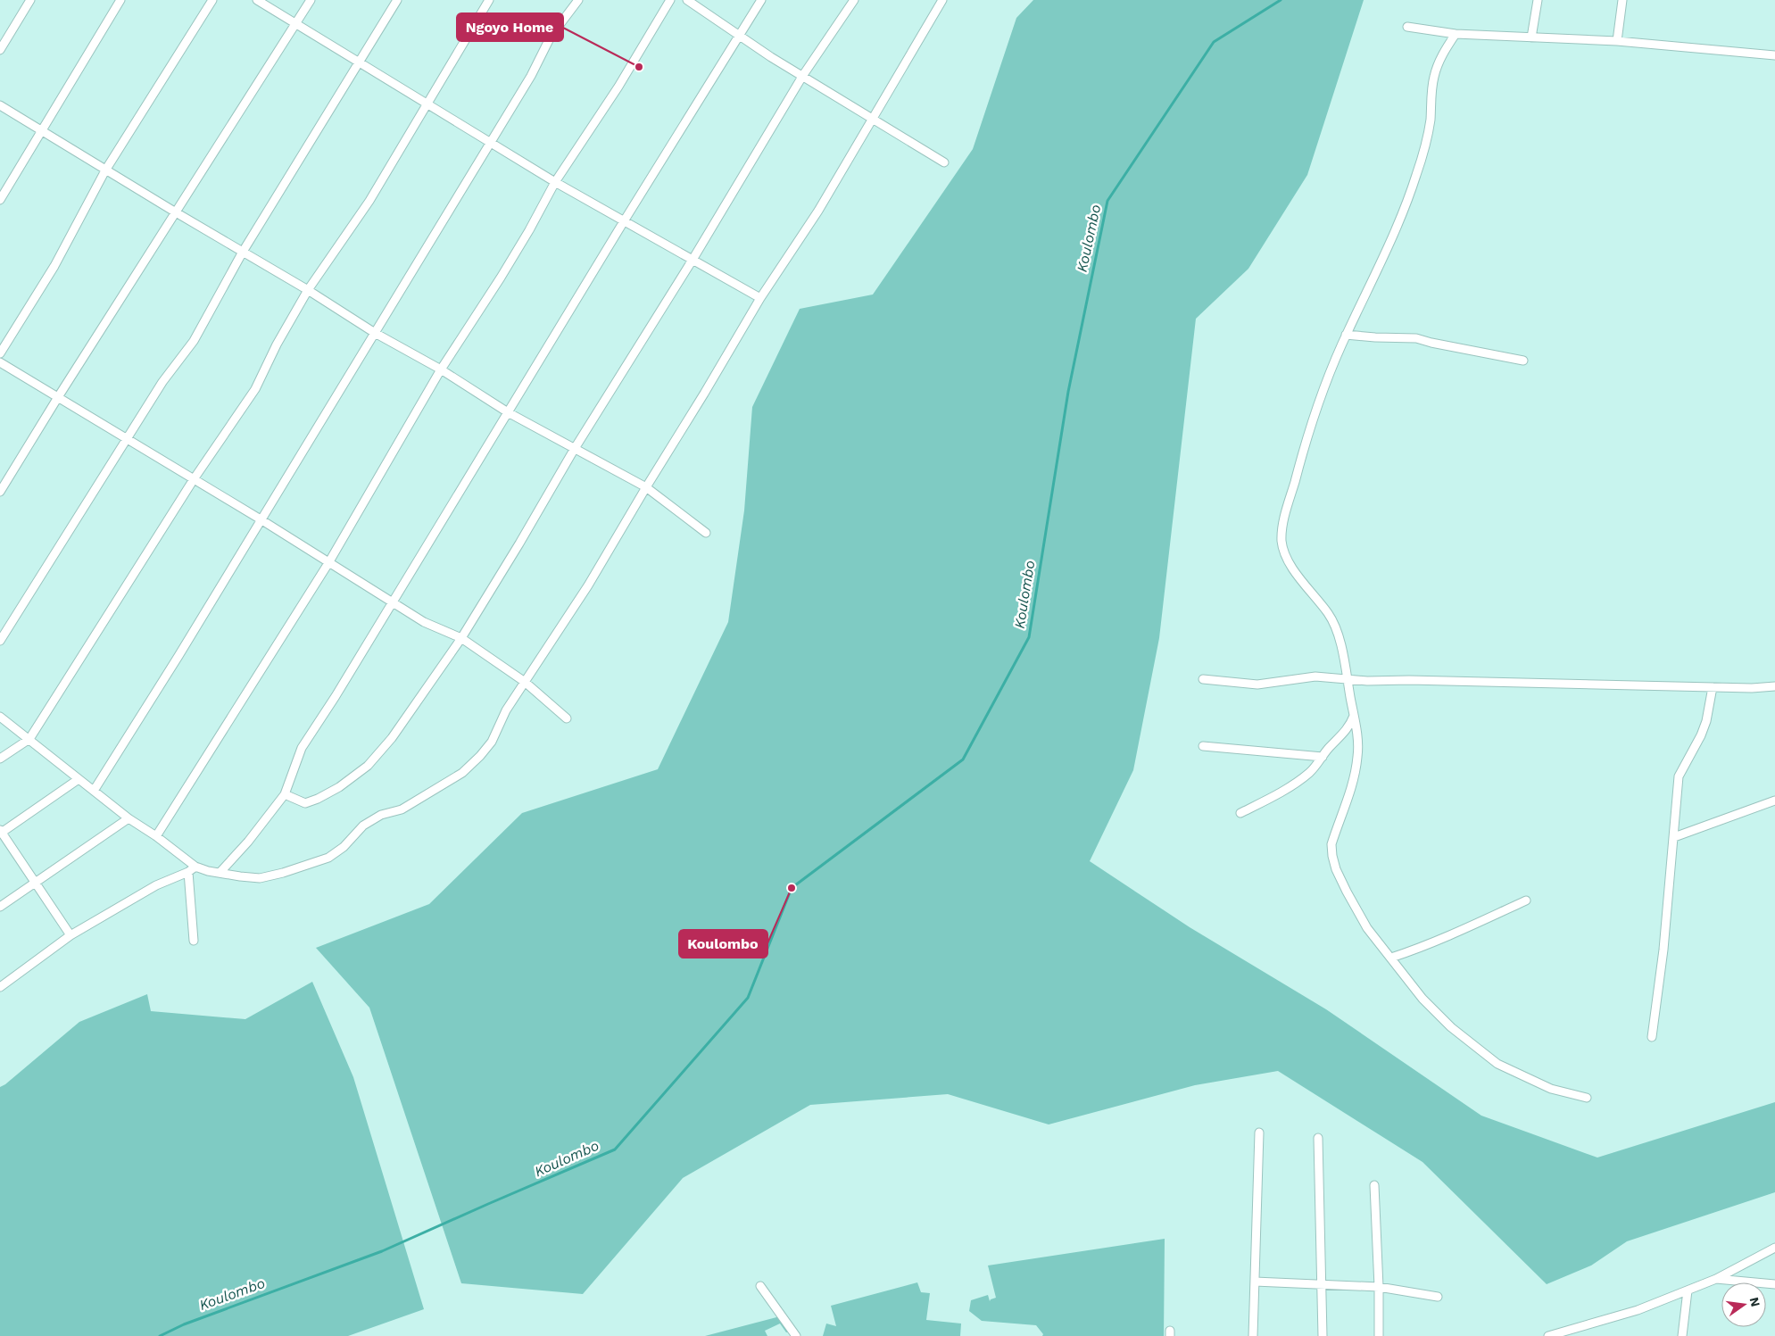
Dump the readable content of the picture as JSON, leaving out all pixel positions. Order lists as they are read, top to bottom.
{
  "water": ["Koulombo"],
  "places": ["Ngoyo Home", "Koulombo"],
  "north": "right"
}
